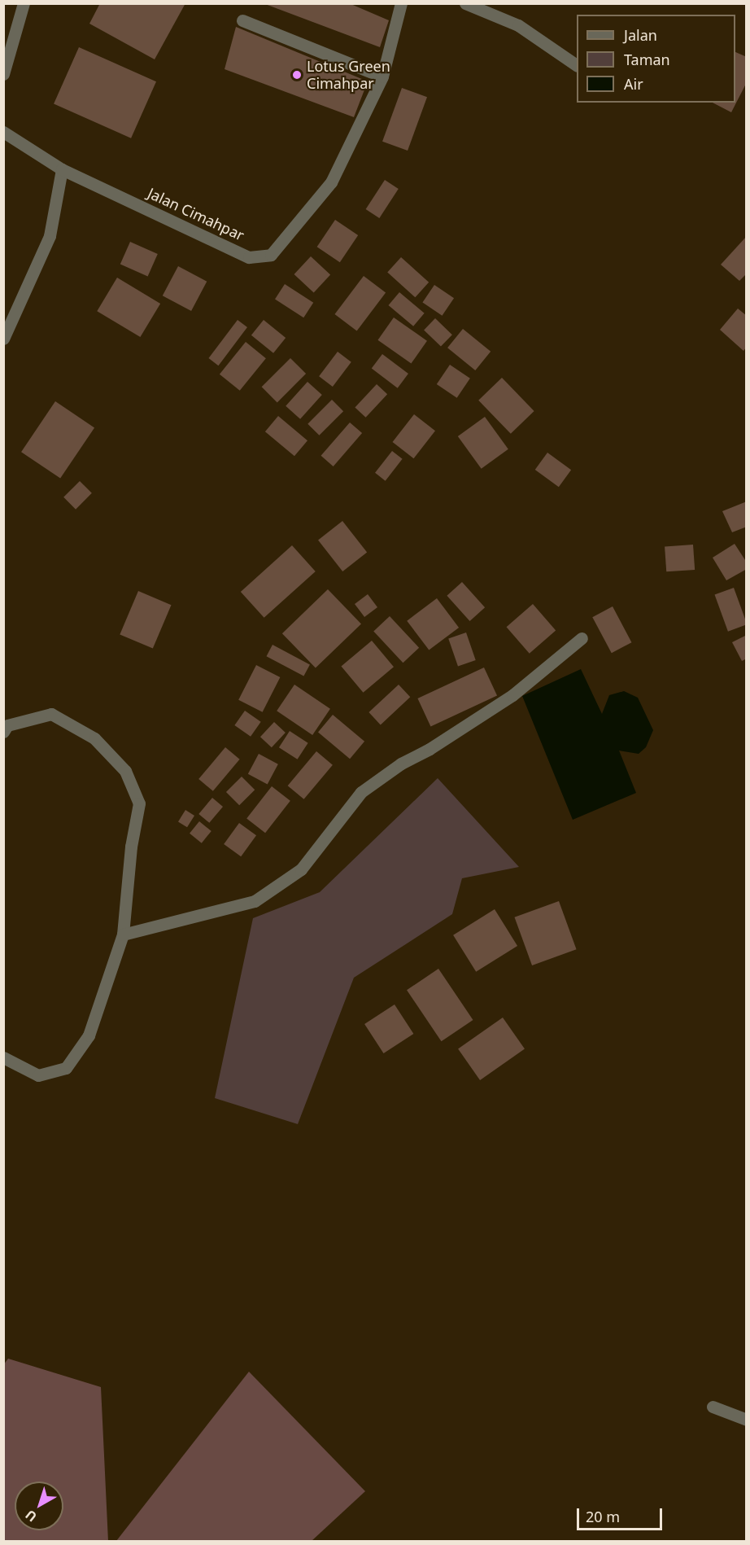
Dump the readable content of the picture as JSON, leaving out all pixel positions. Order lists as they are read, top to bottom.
{
  "streets": {
    "street": ["Jalan Cimahpar"]
  },
  "places": ["Lotus Green Cimahpar"],
  "legend": ["Jalan", "Taman", "Air"],
  "scale_bar": "20 m",
  "north": "bottom left"
}
